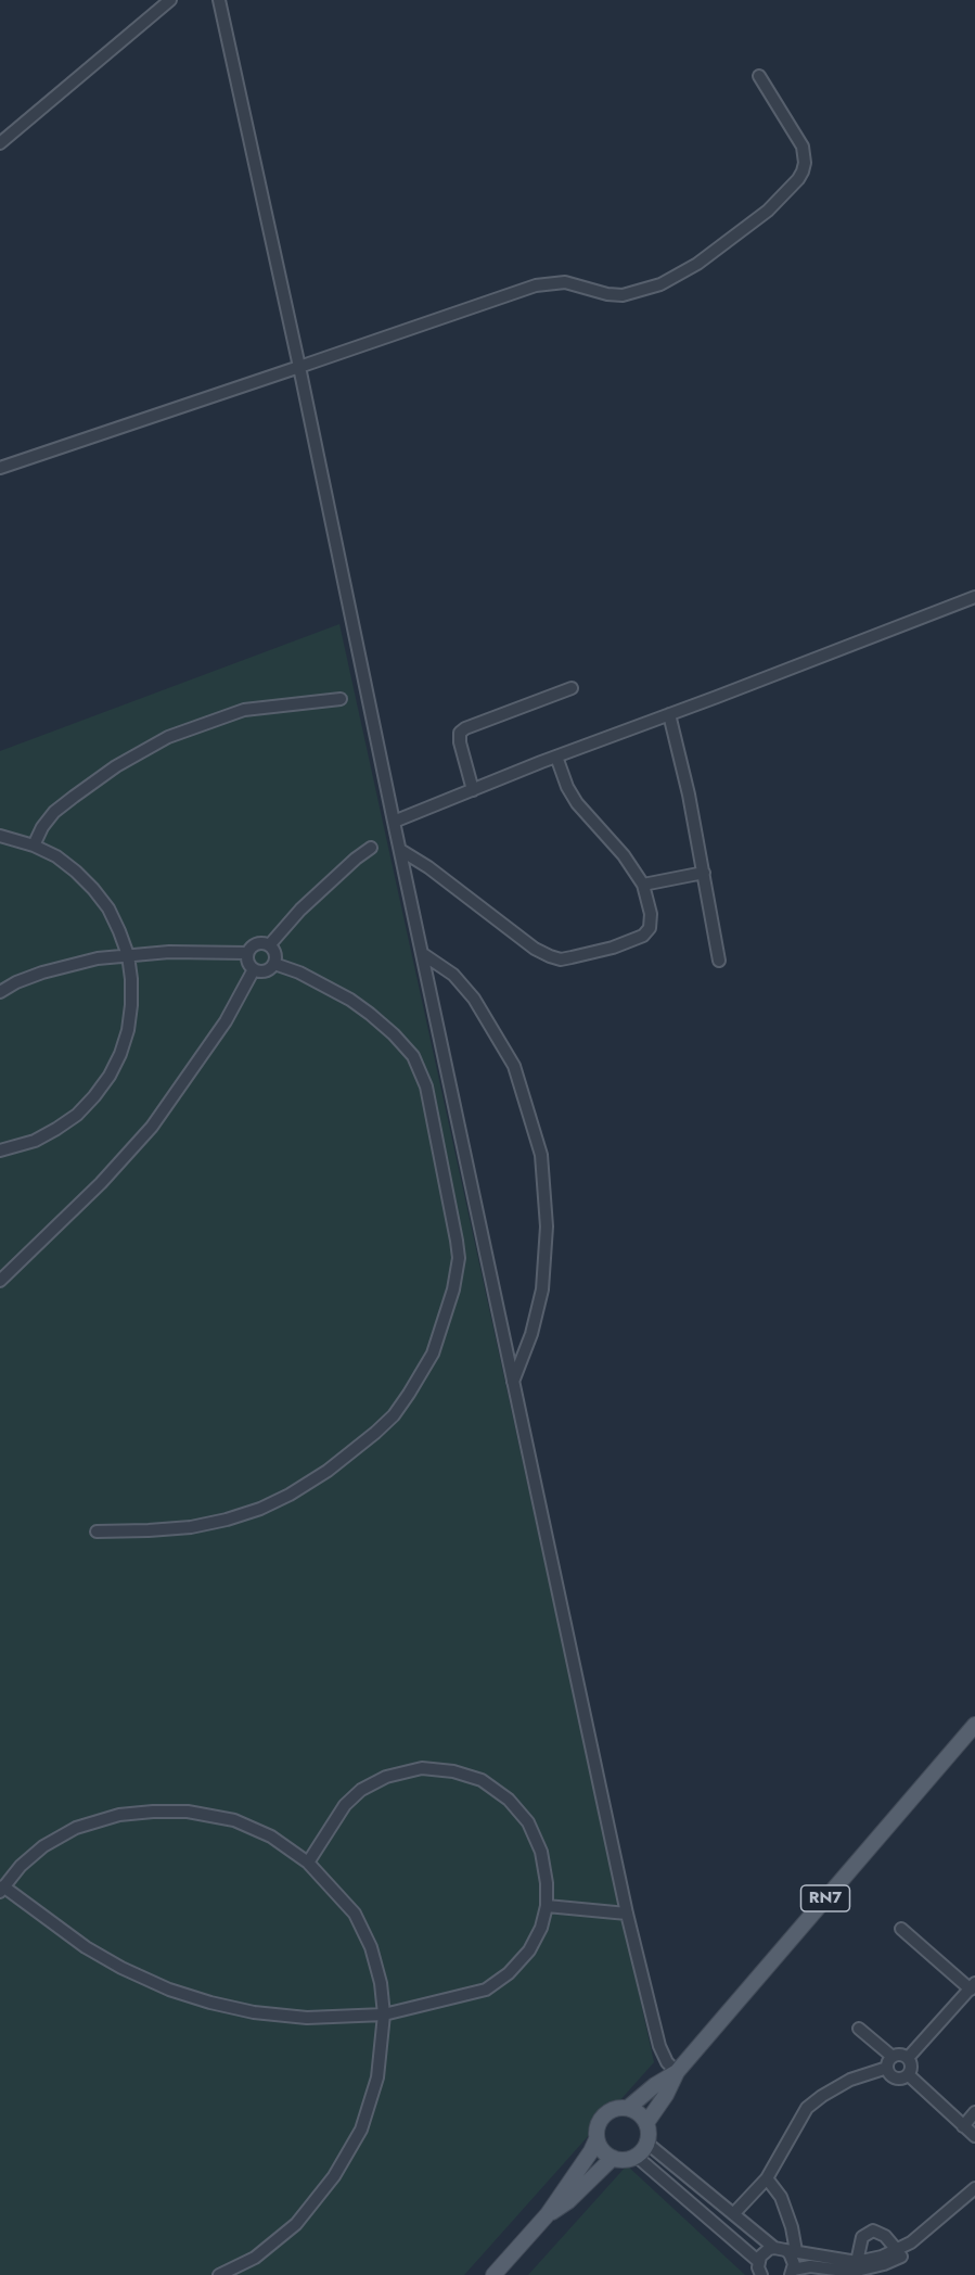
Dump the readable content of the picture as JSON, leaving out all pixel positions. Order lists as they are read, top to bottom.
{
  "streets": {
    "main road": ["RN7"]
  }
}
